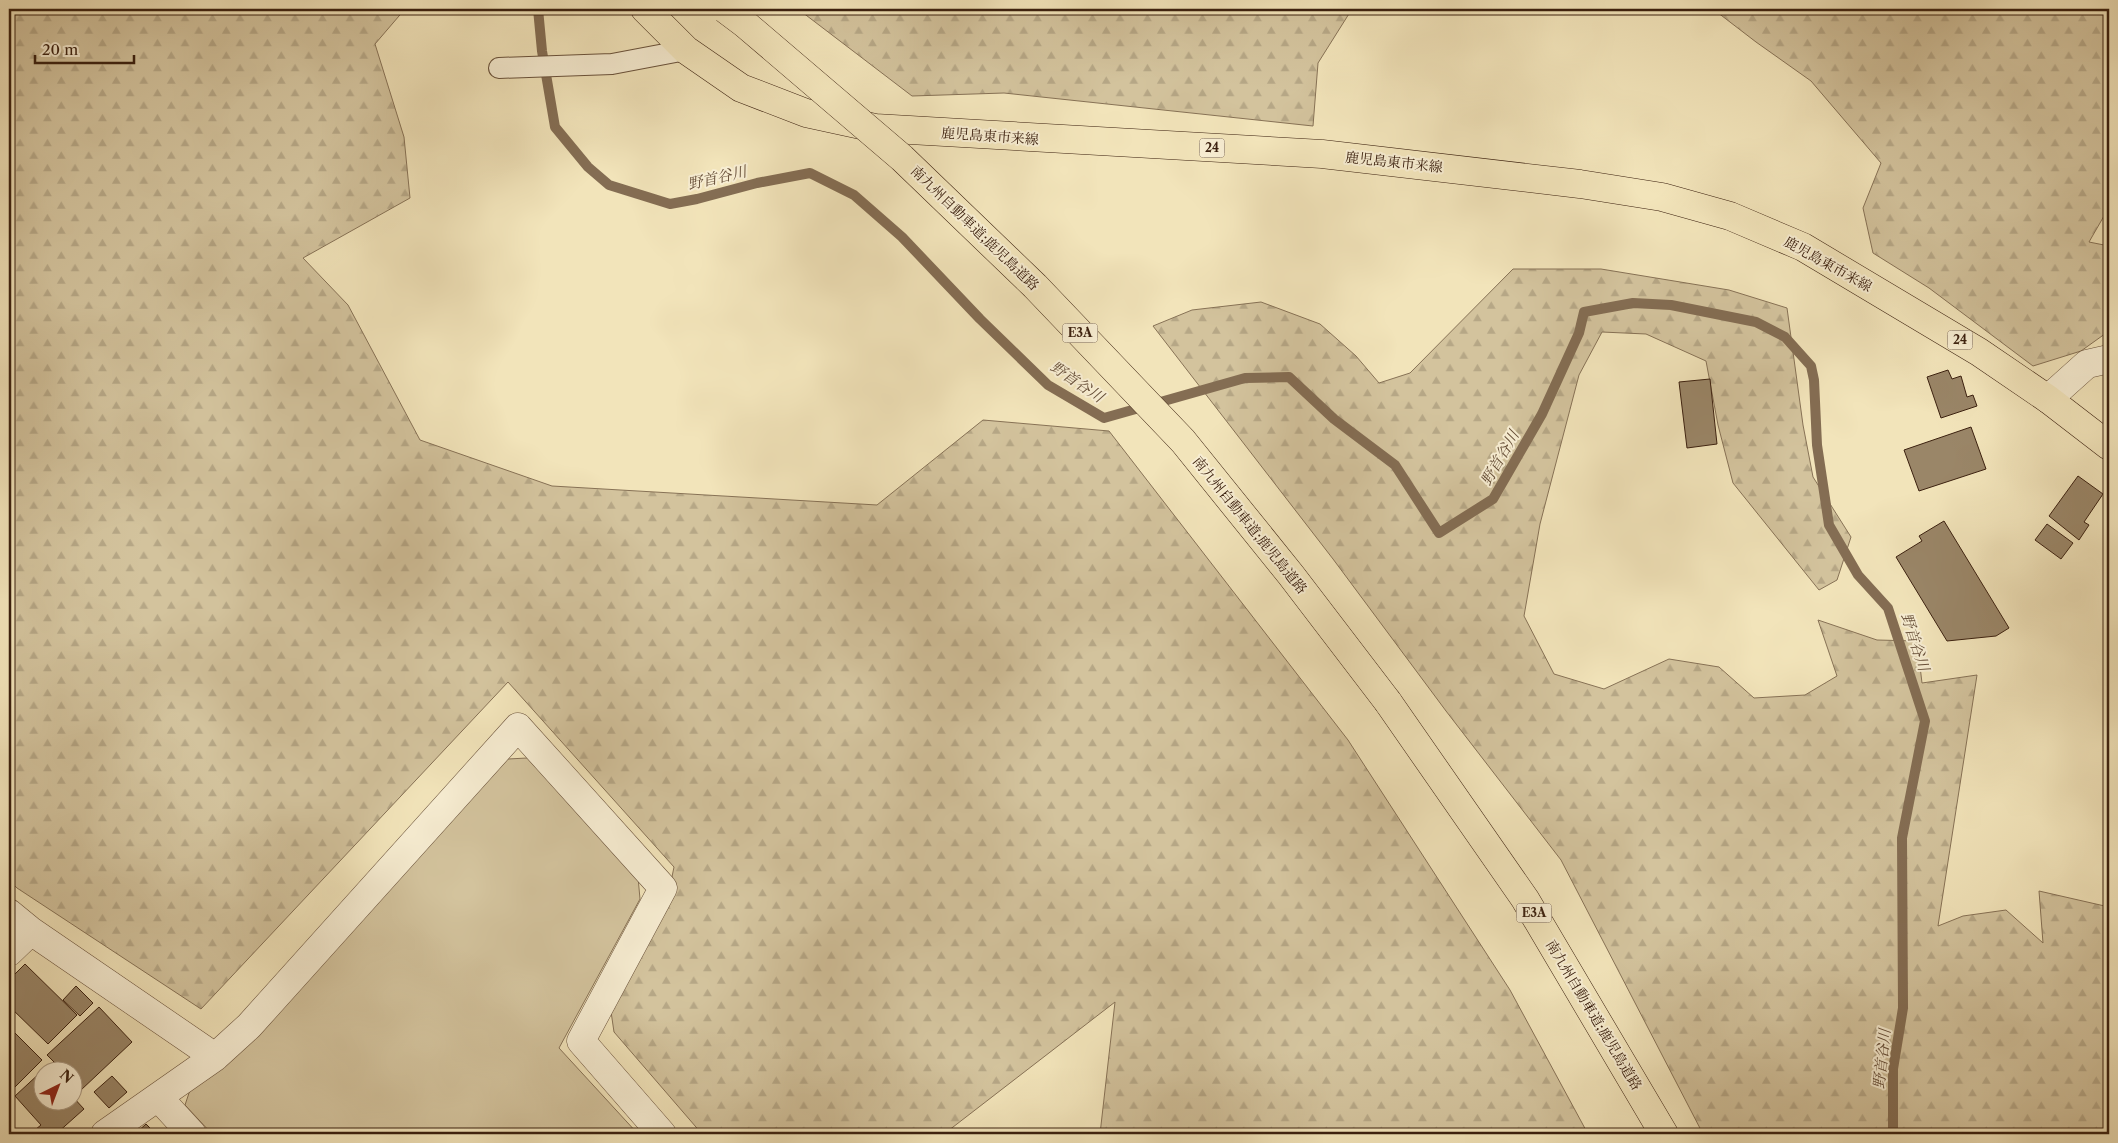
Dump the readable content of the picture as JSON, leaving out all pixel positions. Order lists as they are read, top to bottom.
{
  "streets": {
    "main road": [
      "鹿児島東市来線",
      "24",
      "南九州自動車道;鹿児島道路",
      "E3A"
    ]
  },
  "water": ["野首谷川"],
  "scale_bar": "20 m",
  "north": "top right"
}
